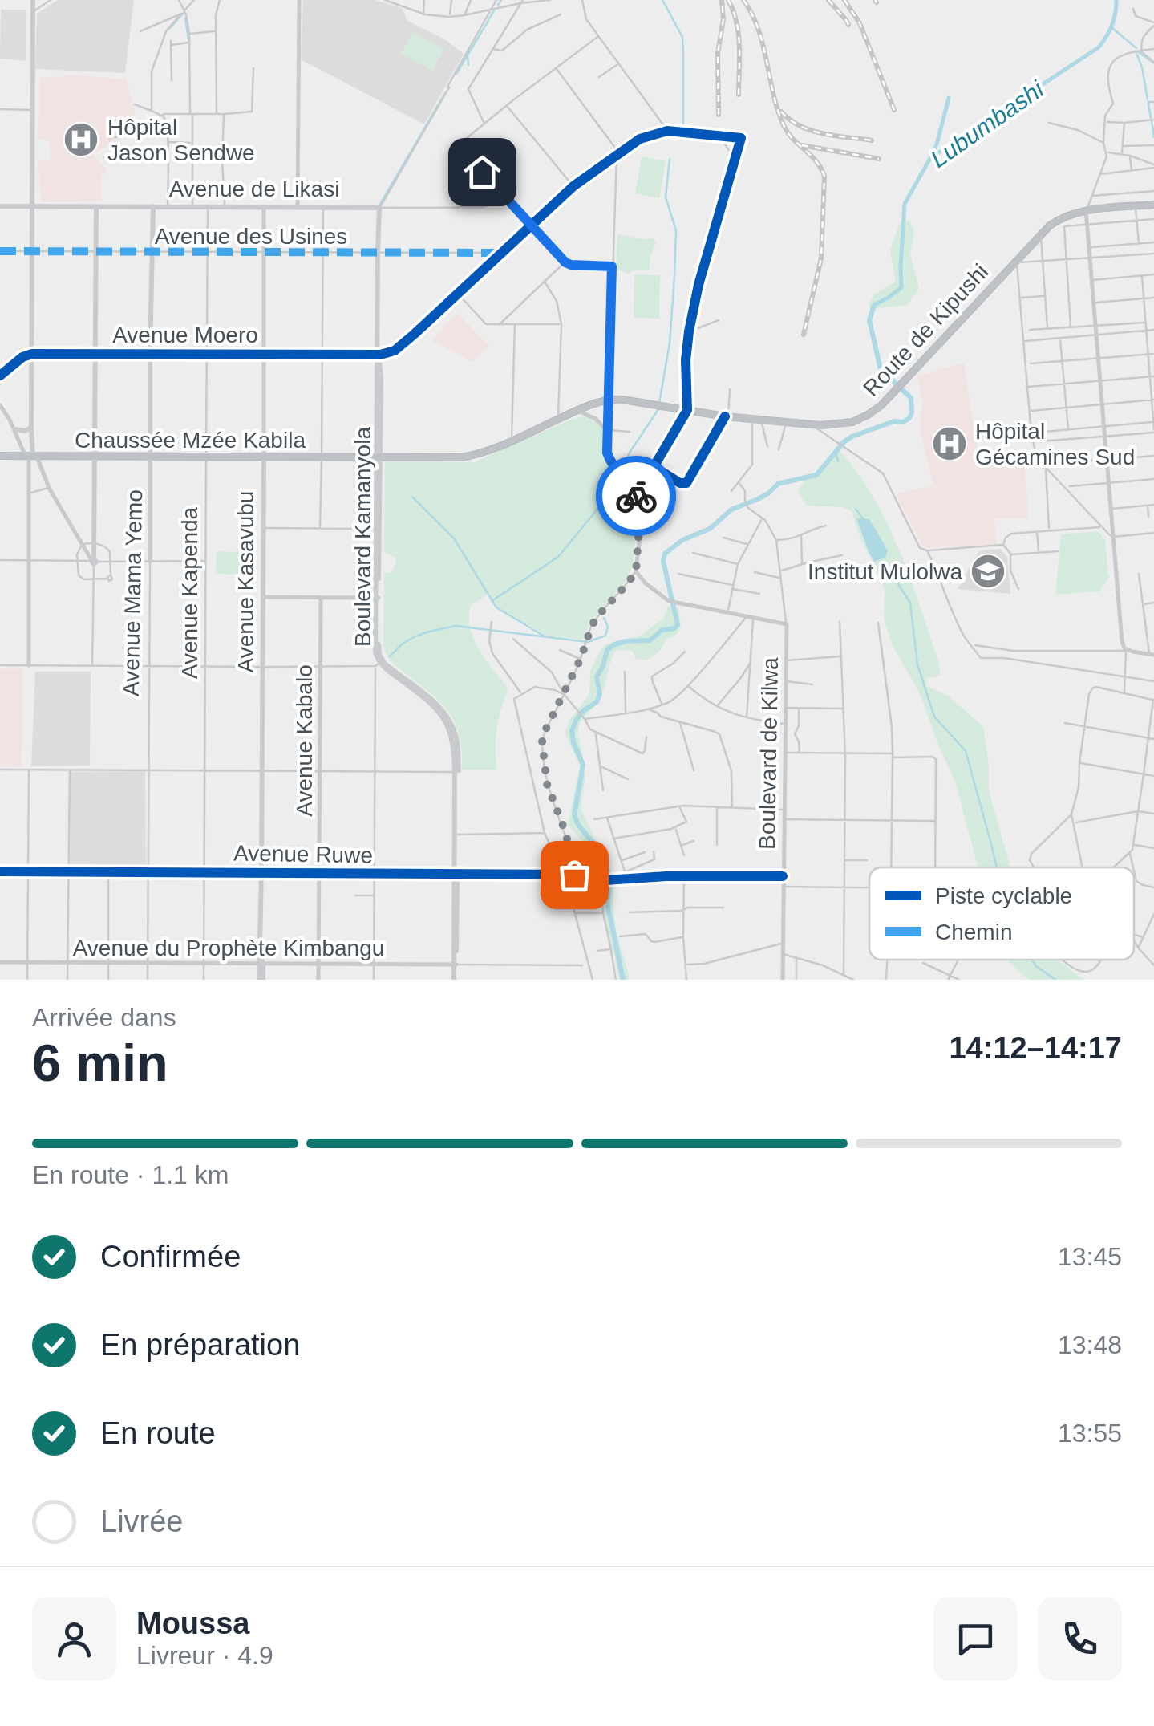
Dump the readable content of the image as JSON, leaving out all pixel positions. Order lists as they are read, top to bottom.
{
  "streets": {
    "highway": ["Route de Kipushi", "Chaussée Mzée Kabila"],
    "main road": [
      "Avenue de Likasi",
      "Boulevard Kamanyola",
      "Avenue Kasavubu",
      "Avenue Mama Yemo"
    ],
    "street": [
      "Avenue des Usines",
      "Avenue Moero",
      "Avenue Kapenda",
      "Avenue Kabalo",
      "Boulevard de Kilwa",
      "Avenue Ruwe",
      "Avenue du Prophète Kimbangu"
    ]
  },
  "crossings": [
    ["Avenue de Likasi", "Boulevard Kamanyola"],
    ["Avenue de Likasi", "Avenue Kasavubu"],
    ["Avenue de Likasi", "Avenue Mama Yemo"],
    ["Avenue de Likasi", "Avenue Kapenda"],
    ["Avenue des Usines", "Boulevard Kamanyola"],
    ["Avenue des Usines", "Avenue Kasavubu"],
    ["Avenue des Usines", "Avenue Mama Yemo"],
    ["Avenue des Usines", "Avenue Kapenda"],
    ["Route de Kipushi", "Chaussée Mzée Kabila"],
    ["Route de Kipushi", "Boulevard Kamanyola"],
    ["Avenue Moero", "Boulevard Kamanyola"],
    ["Avenue Moero", "Avenue Kasavubu"],
    ["Avenue Moero", "Avenue Mama Yemo"],
    ["Avenue Moero", "Avenue Kapenda"],
    ["Chaussée Mzée Kabila", "Boulevard Kamanyola"],
    ["Chaussée Mzée Kabila", "Avenue Kasavubu"],
    ["Chaussée Mzée Kabila", "Avenue Mama Yemo"],
    ["Chaussée Mzée Kabila", "Avenue Kapenda"],
    ["Boulevard Kamanyola", "Avenue Ruwe"],
    ["Boulevard Kamanyola", "Avenue du Prophète Kimbangu"],
    ["Avenue Kasavubu", "Avenue Ruwe"],
    ["Avenue Kasavubu", "Avenue du Prophète Kimbangu"],
    ["Avenue Mama Yemo", "Avenue Ruwe"],
    ["Avenue Mama Yemo", "Avenue du Prophète Kimbangu"],
    ["Avenue Kapenda", "Avenue Ruwe"],
    ["Avenue Kapenda", "Avenue du Prophète Kimbangu"],
    ["Avenue Kabalo", "Avenue Ruwe"],
    ["Avenue Kabalo", "Avenue du Prophète Kimbangu"]
  ],
  "water": ["Lubumbashi"],
  "places": {
    "hospital": ["Hôpital Jason Sendwe", "Hôpital Gécamines Sud"],
    "school or university": ["Institut Mulolwa"]
  },
  "legend": ["Piste cyclable", "Chemin"],
  "page": {
    "heading": ["6 min", "Arrivée dans", "14:12–14:17"],
    "panel": ["Moussa", "Livreur · 4.9"],
    "bar": "En route · 1.1 km",
    "list": [
      ["Confirmée", "13:45"],
      ["En préparation", "13:48"],
      ["En route", "13:55"],
      "Livrée"
    ]
  }
}
